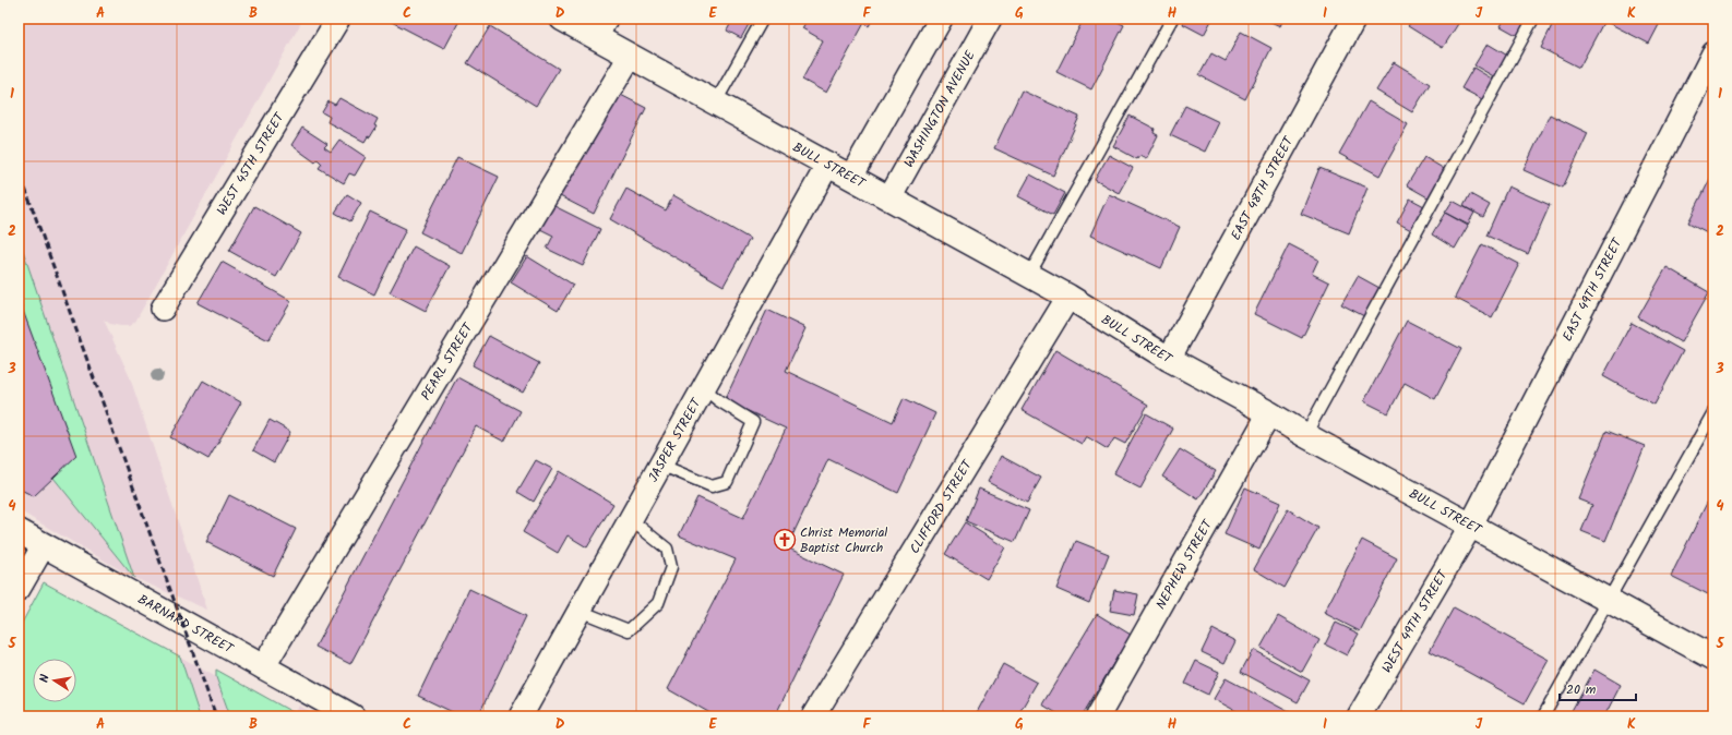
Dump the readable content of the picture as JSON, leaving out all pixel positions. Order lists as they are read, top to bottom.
{
  "streets": {
    "street": [
      "WASHINGTON AVENUE",
      "WEST 45TH STREET",
      "BULL STREET",
      "EAST 48TH STREET",
      "EAST 49TH STREET",
      "PEARL STREET",
      "JASPER STREET",
      "CLIFFORD STREET",
      "NEPHEW STREET",
      "WEST 49TH STREET",
      "BARNARD STREET"
    ]
  },
  "crossings": [
    ["WASHINGTON AVENUE", "BULL STREET"],
    ["BULL STREET", "EAST 48TH STREET"],
    ["BULL STREET", "EAST 49TH STREET"],
    ["BULL STREET", "PEARL STREET"],
    ["BULL STREET", "JASPER STREET"],
    ["BULL STREET", "CLIFFORD STREET"],
    ["BULL STREET", "NEPHEW STREET"],
    ["BULL STREET", "WEST 49TH STREET"],
    ["EAST 49TH STREET", "WEST 49TH STREET"],
    ["PEARL STREET", "BARNARD STREET"]
  ],
  "places": {
    "church": ["Christ Memorial Baptist Church"]
  },
  "scale_bar": "20 m",
  "north": "left",
  "grid": {
    "columns": [
      "A",
      "B",
      "C",
      "D",
      "E",
      "F",
      "G",
      "H",
      "I",
      "J",
      "K"
    ],
    "rows": [
      "1",
      "2",
      "3",
      "4",
      "5"
    ]
  }
}
